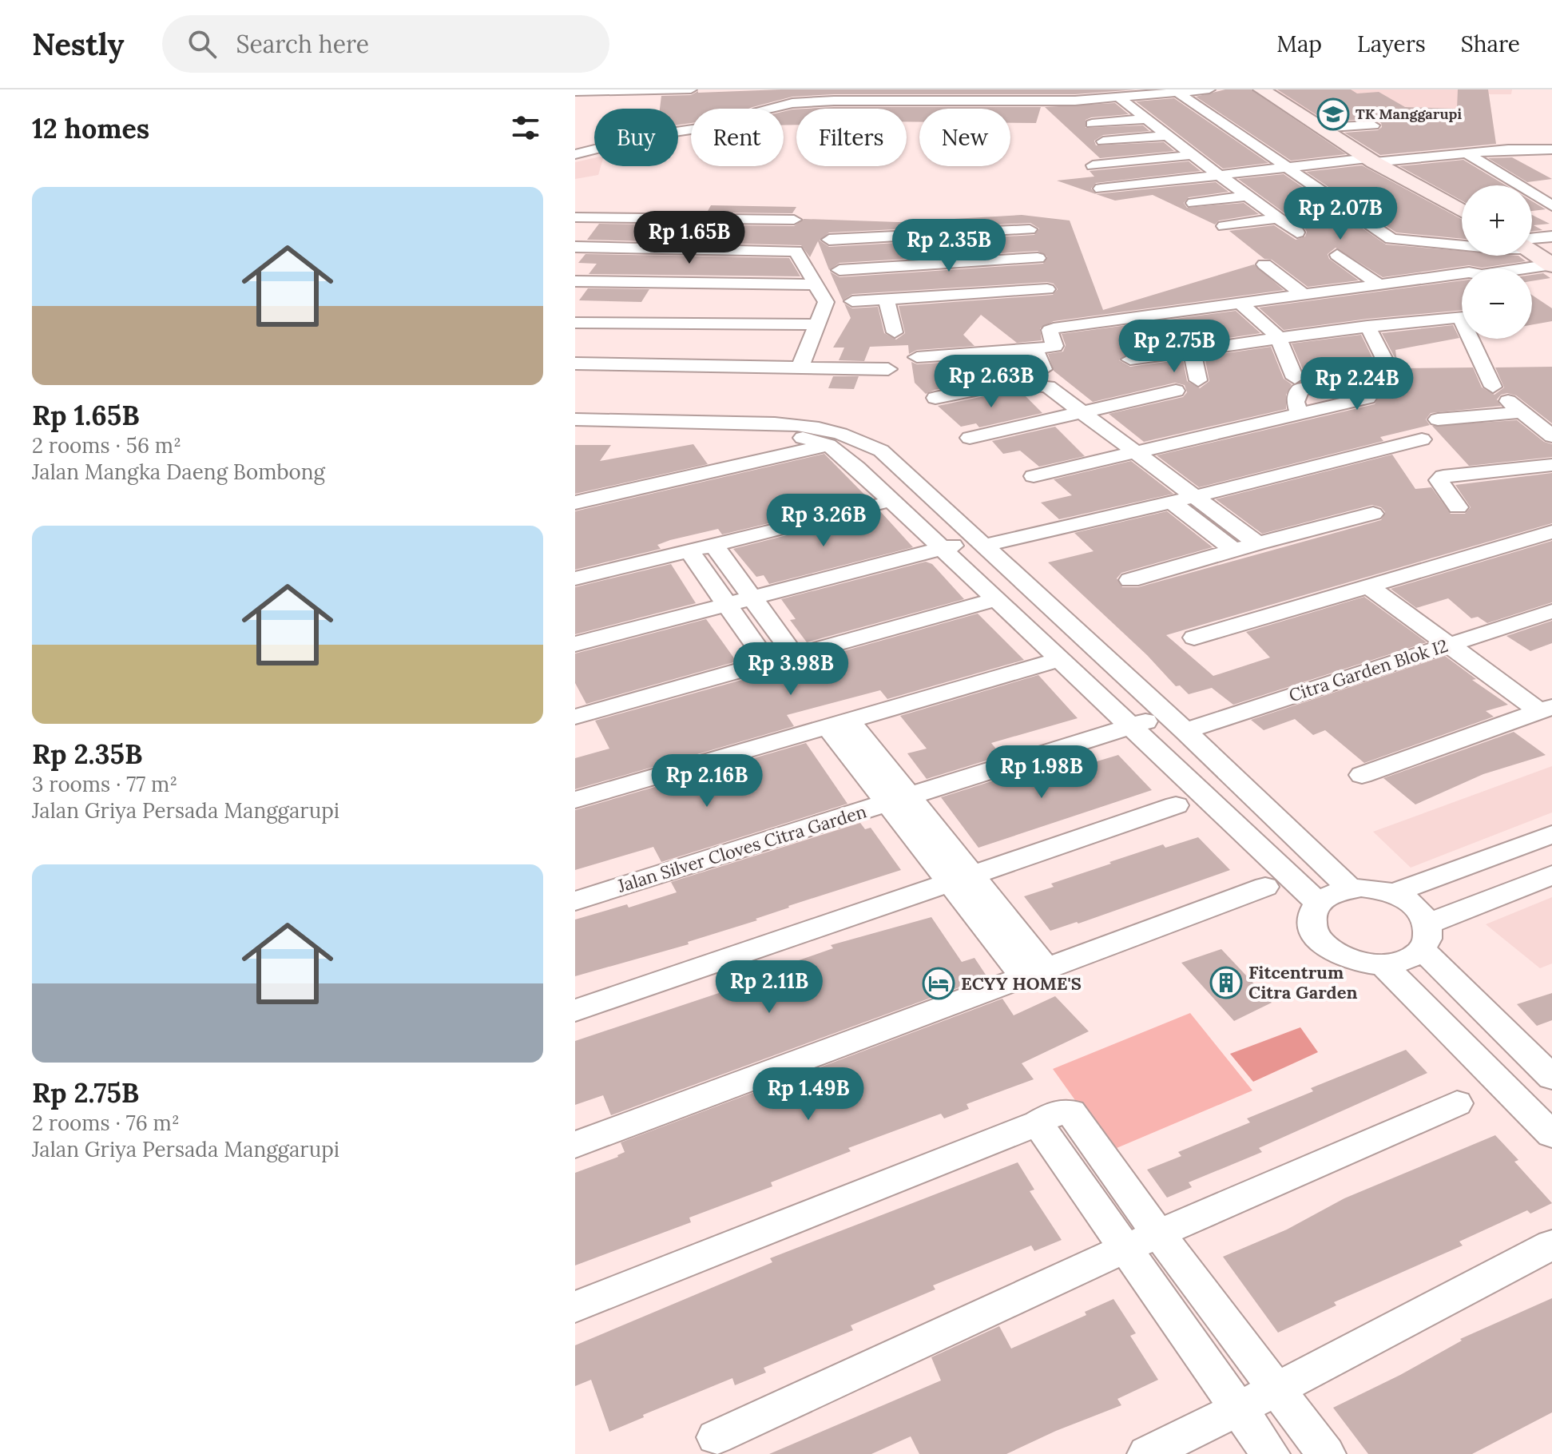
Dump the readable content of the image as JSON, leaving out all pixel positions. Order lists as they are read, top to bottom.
{
  "streets": {
    "street": ["Citra Garden Blok I2", "Jalan Silver Cloves Citra Garden"]
  },
  "places": {
    "school or university": ["TK Manggarupi"],
    "building": ["Fitcentrum Citra Garden"],
    "hotel": ["ECYY HOME'S"]
  },
  "page": {
    "header": "Nestly",
    "search": "Search here",
    "nav": ["Map", "Layers", "Share"],
    "heading": "12 homes",
    "chip": [
      "Buy",
      "Rent",
      "Filters",
      "New"
    ],
    "list": [
      {
        "name": "Rp 1.65B",
        "note": "2 rooms · 56 m² · Jalan Mangka Daeng Bombong"
      },
      {
        "name": "Rp 2.35B",
        "note": "3 rooms · 77 m² · Jalan Griya Persada Manggarupi"
      },
      {
        "name": "Rp 2.75B",
        "note": "2 rooms · 76 m² · Jalan Griya Persada Manggarupi"
      }
    ],
    "map_buttons": ["+", "−"],
    "price": [
      "Rp 2.07B",
      "Rp 1.65B",
      "Rp 2.35B",
      "Rp 2.75B",
      "Rp 2.63B",
      "Rp 2.24B",
      "Rp 3.26B",
      "Rp 3.98B",
      "Rp 1.98B",
      "Rp 2.16B",
      "Rp 2.11B",
      "Rp 1.49B"
    ]
  }
}
